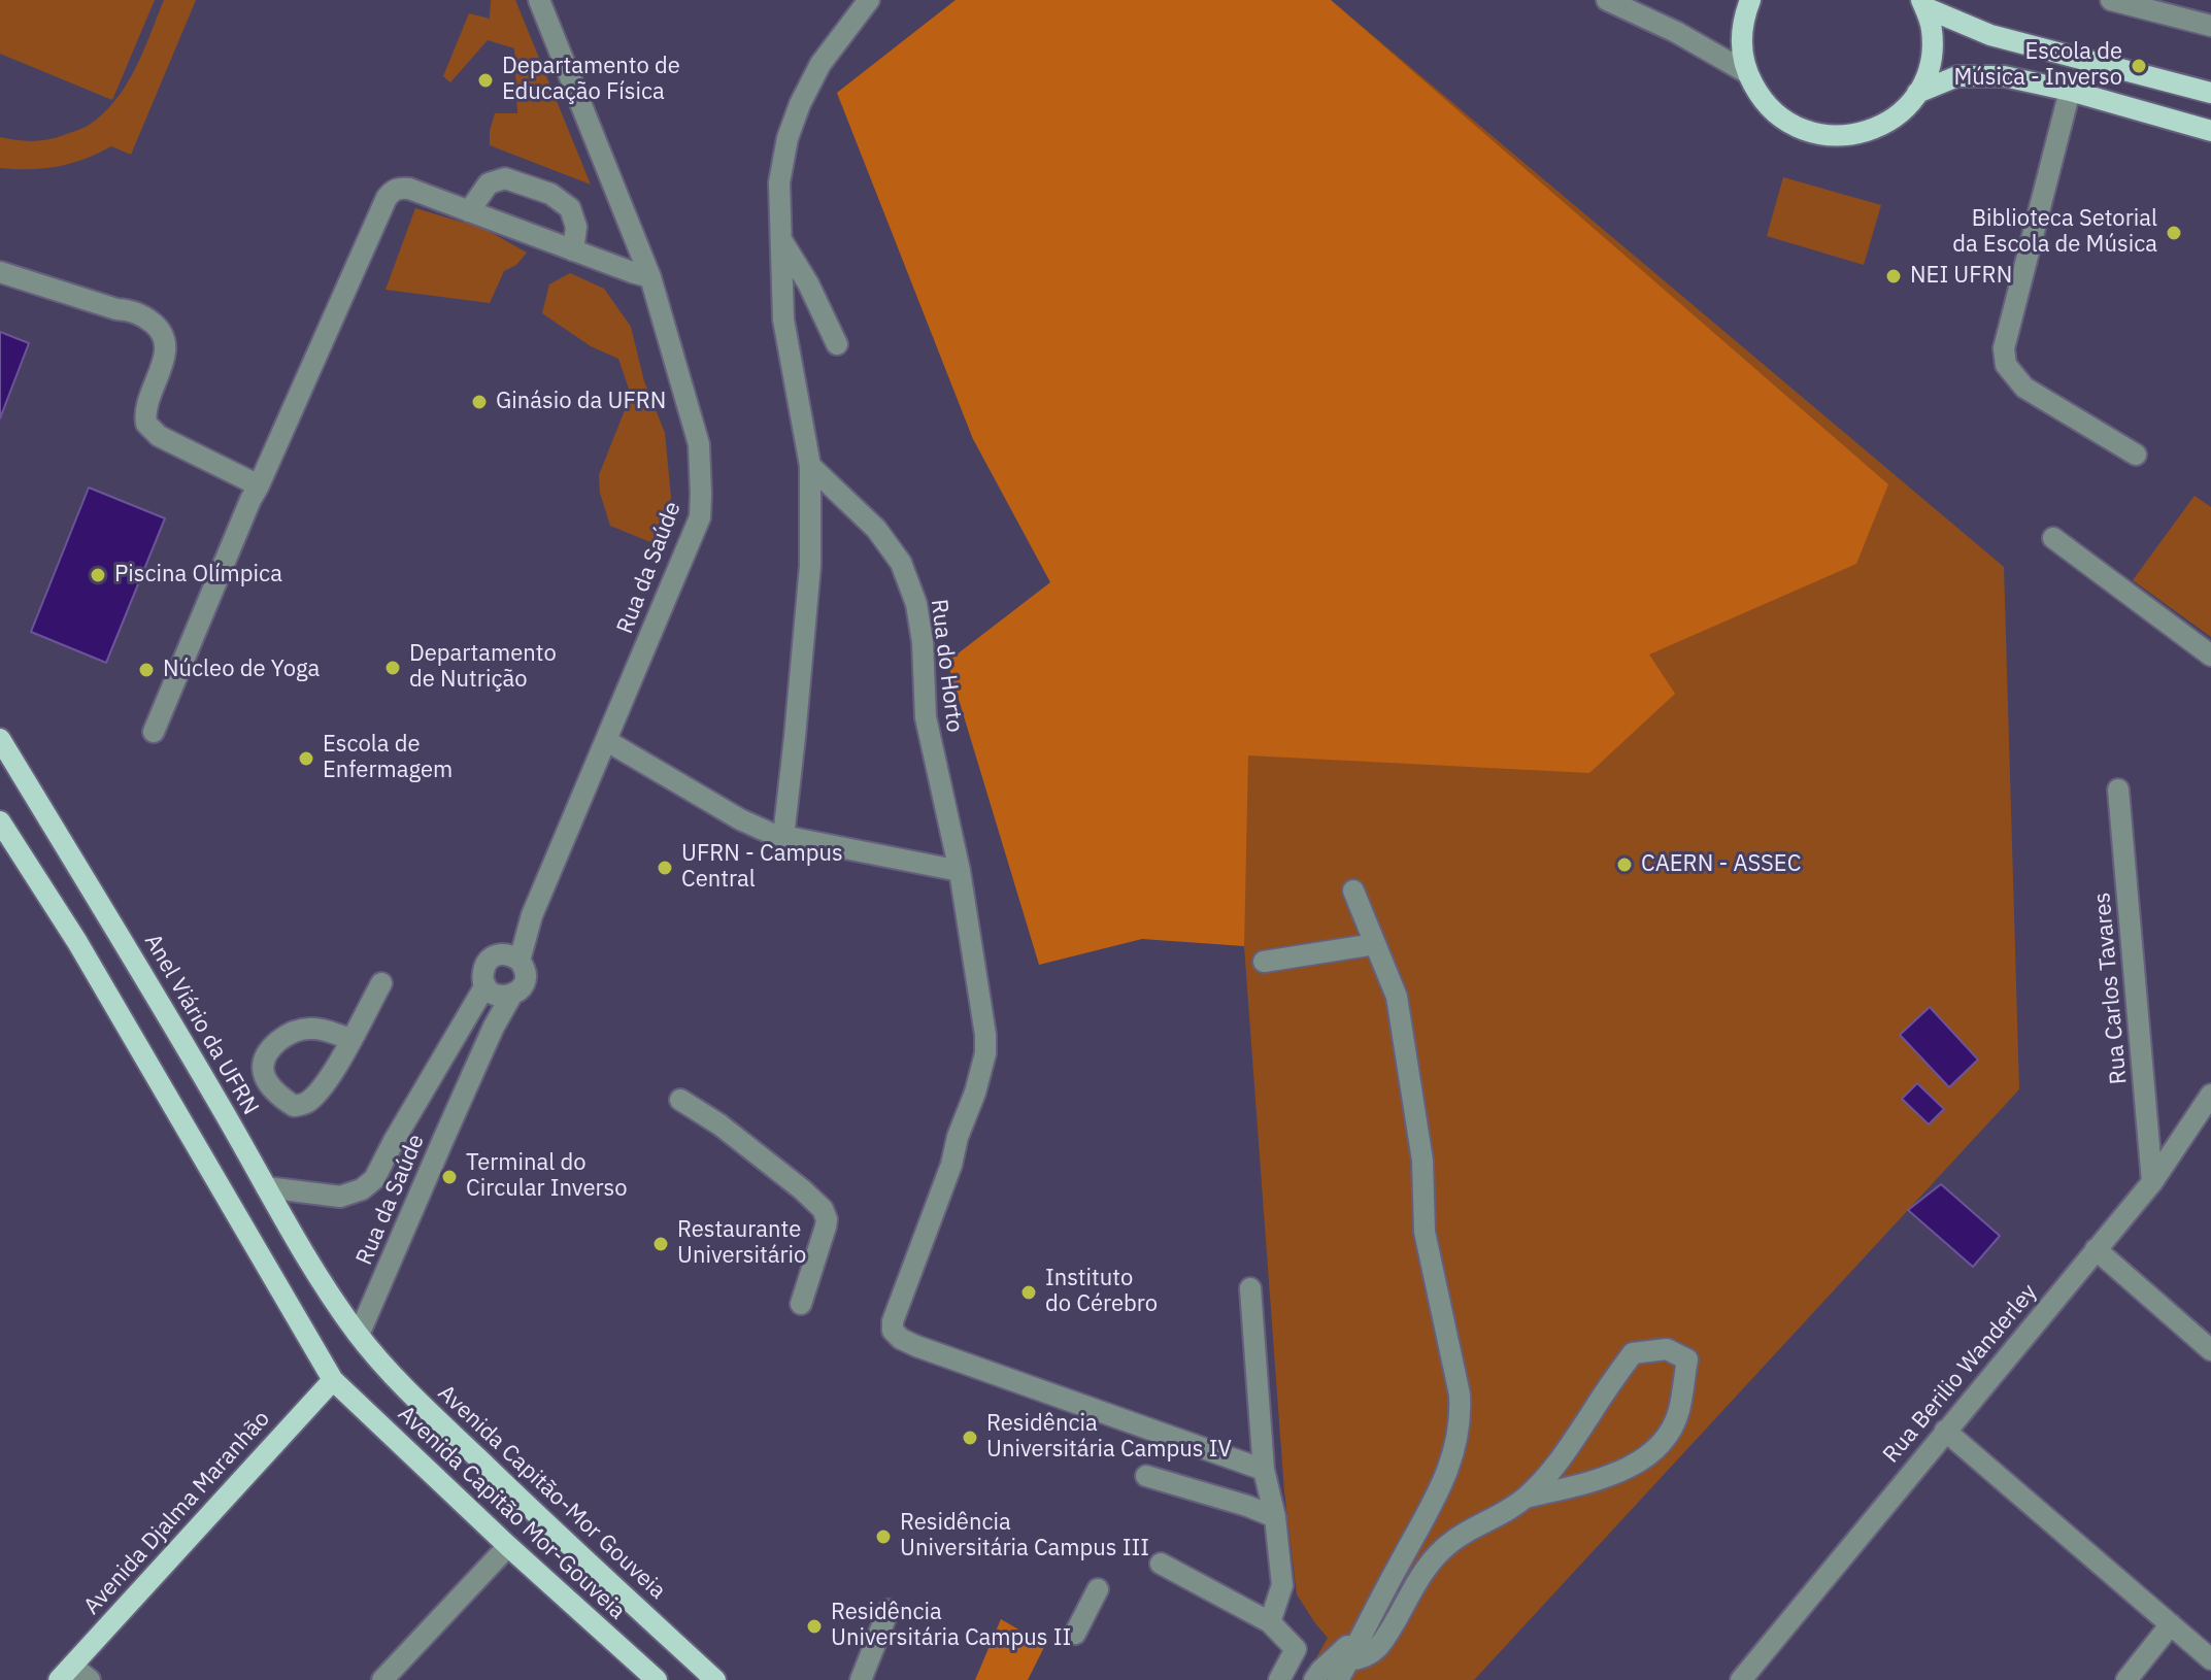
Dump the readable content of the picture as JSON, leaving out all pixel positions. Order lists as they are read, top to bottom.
{
  "streets": {
    "main road": [
      "Anel Viário da UFRN",
      "Avenida Capitão-Mor Gouveia",
      "Avenida Djalma Maranhão",
      "Avenida Capitão Mor-Gouveia"
    ],
    "street": [
      "Rua da Saúde",
      "Rua do Horto",
      "Rua Carlos Tavares",
      "Rua Berilio Wanderley"
    ]
  },
  "crossings": [
    ["Rua da Saúde", "Anel Viário da UFRN"],
    ["Rua da Saúde", "Avenida Capitão-Mor Gouveia"],
    ["Rua Carlos Tavares", "Rua Berilio Wanderley"],
    ["Anel Viário da UFRN", "Avenida Capitão-Mor Gouveia"],
    ["Avenida Djalma Maranhão", "Avenida Capitão Mor-Gouveia"]
  ],
  "places": [
    "Escola de Música - Inverso",
    "Departamento de Educação Física",
    "Biblioteca Setorial da Escola de Música",
    "NEI UFRN",
    "Ginásio da UFRN",
    "Piscina Olímpica",
    "Departamento de Nutrição",
    "Núcleo de Yoga",
    "Escola de Enfermagem",
    "CAERN - ASSEC",
    "UFRN - Campus Central",
    "Terminal do Circular Inverso",
    "Restaurante Universitário",
    "Instituto do Cérebro",
    "Residência Universitária Campus IV",
    "Residência Universitária Campus III",
    "Residência Universitária Campus II"
  ]
}
